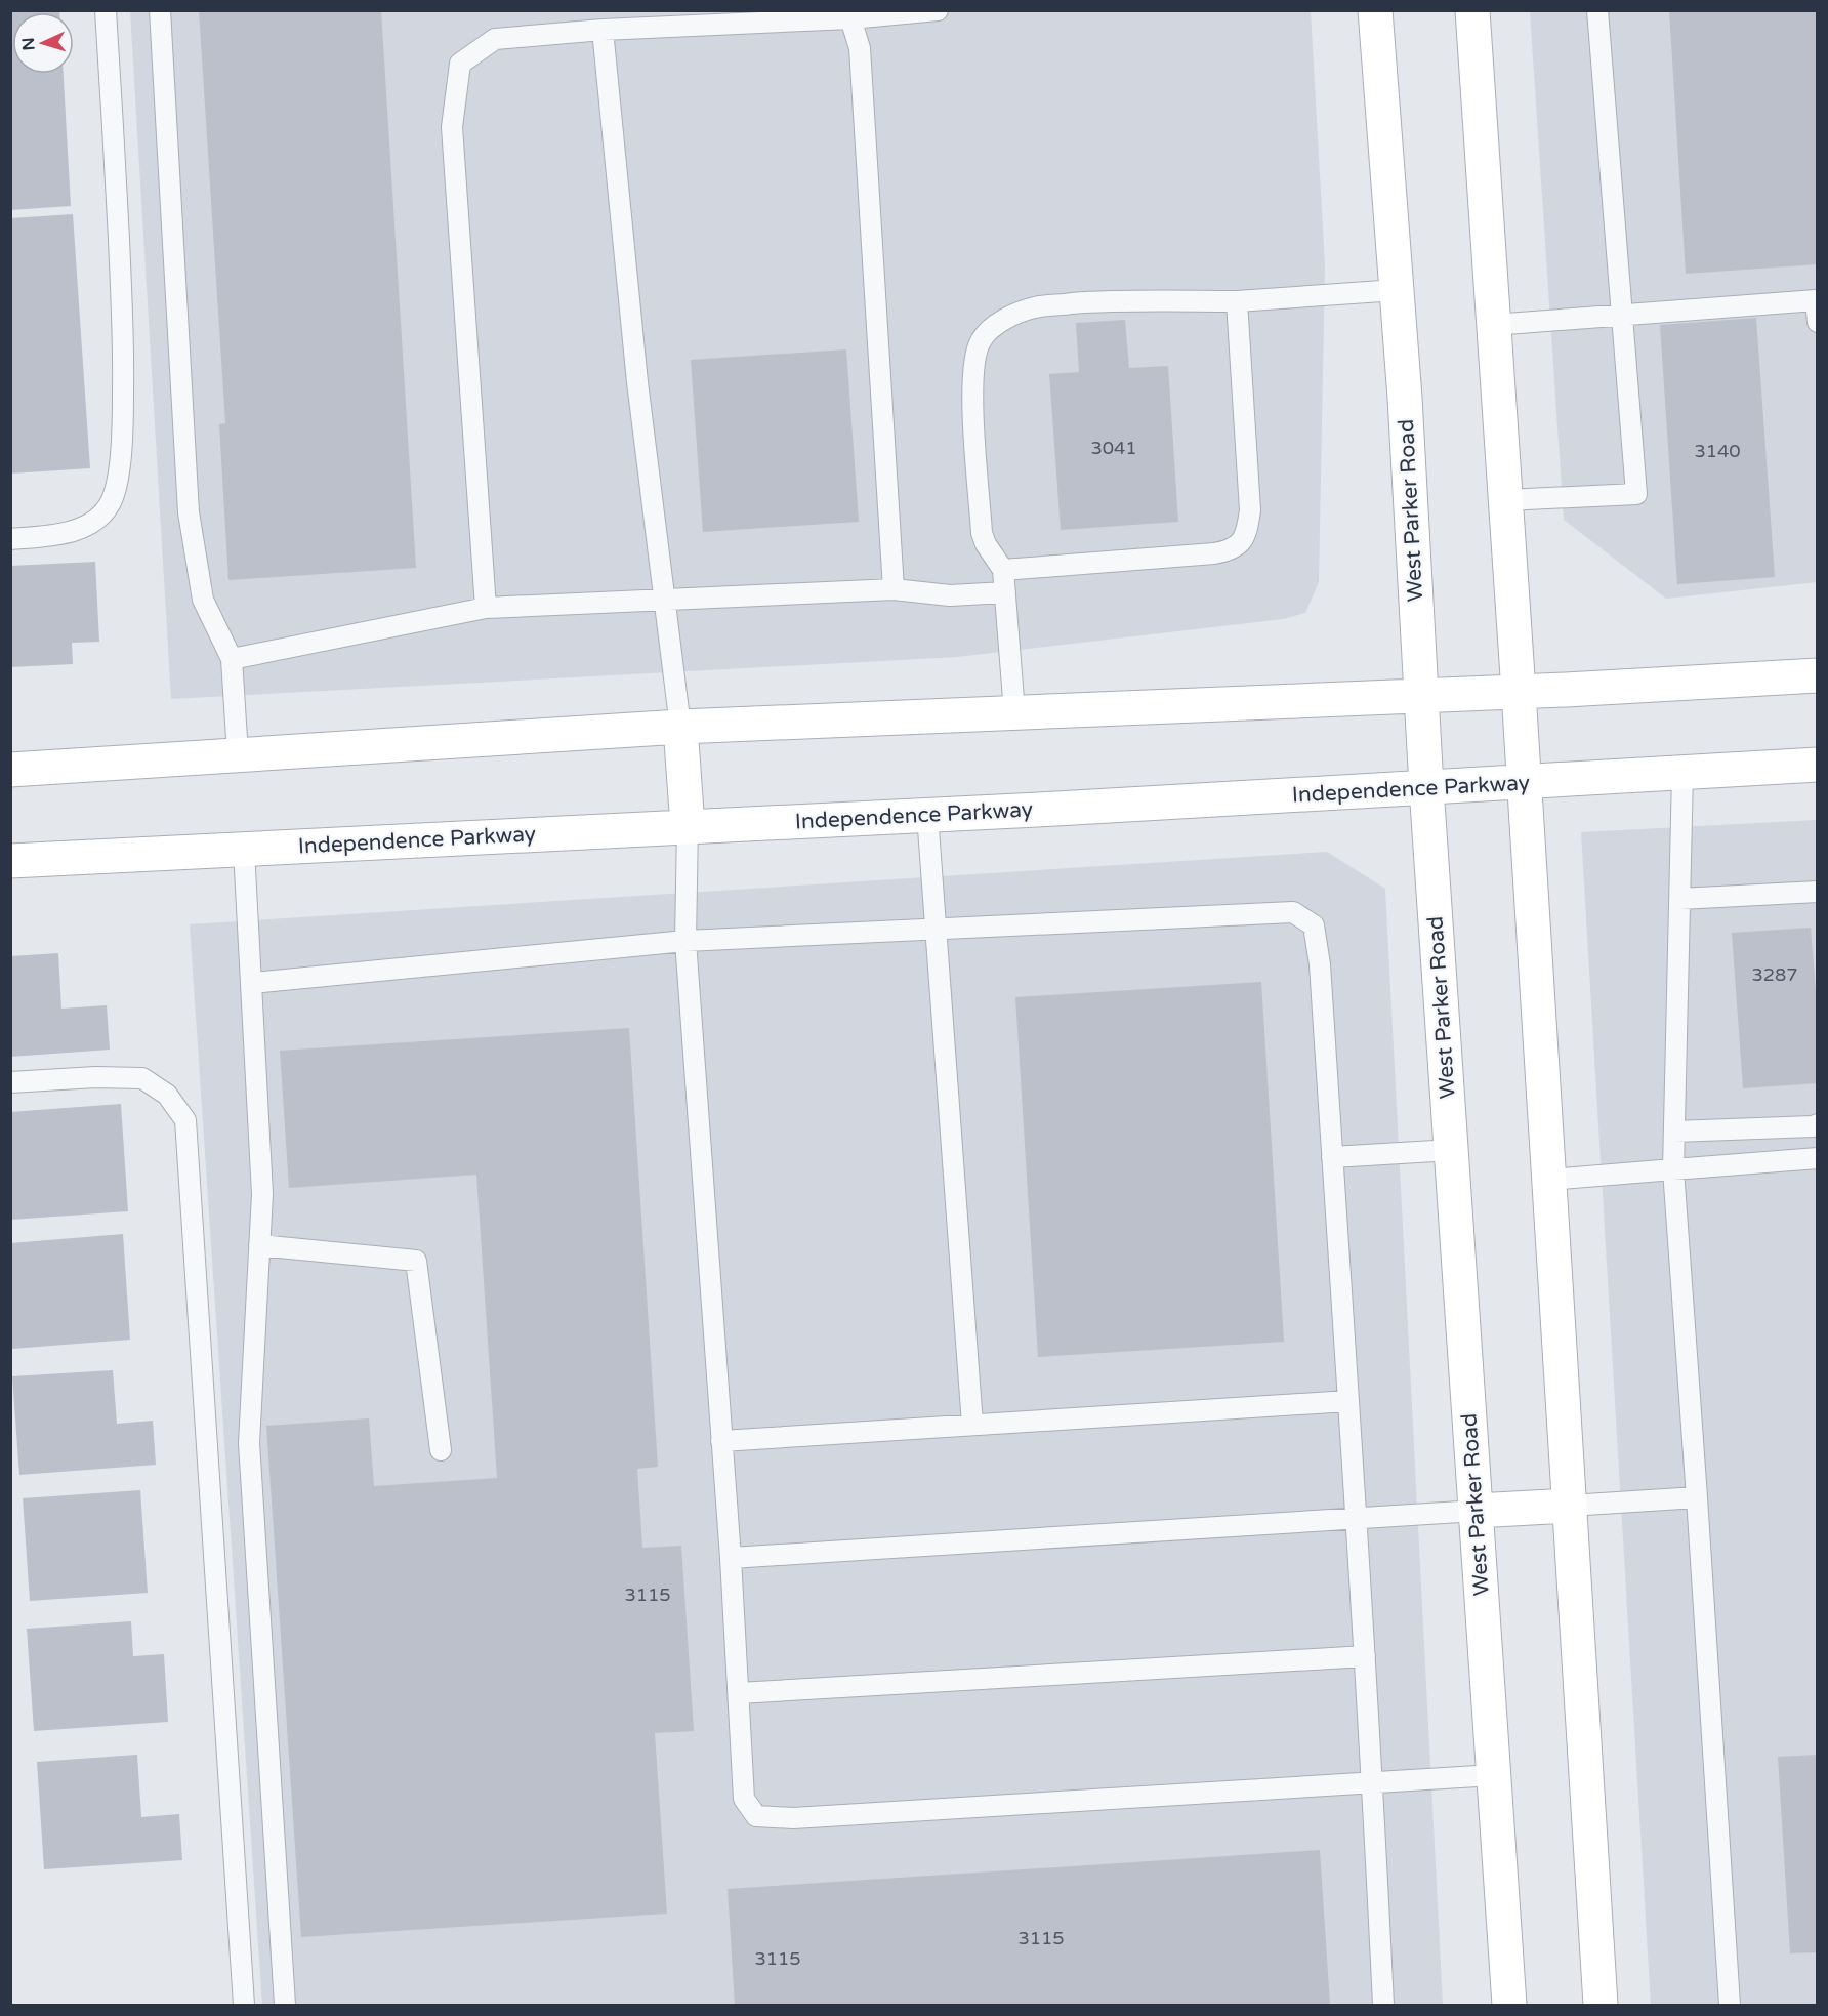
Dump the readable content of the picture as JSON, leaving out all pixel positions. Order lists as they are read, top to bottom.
{
  "streets": {
    "main road": ["West Parker Road", "Independence Parkway"]
  },
  "crossings": [
    ["West Parker Road", "Independence Parkway"]
  ],
  "house_numbers": [
    "3041",
    "3140",
    "3287",
    "3115",
    "3115",
    "3115"
  ],
  "north": "left"
}
